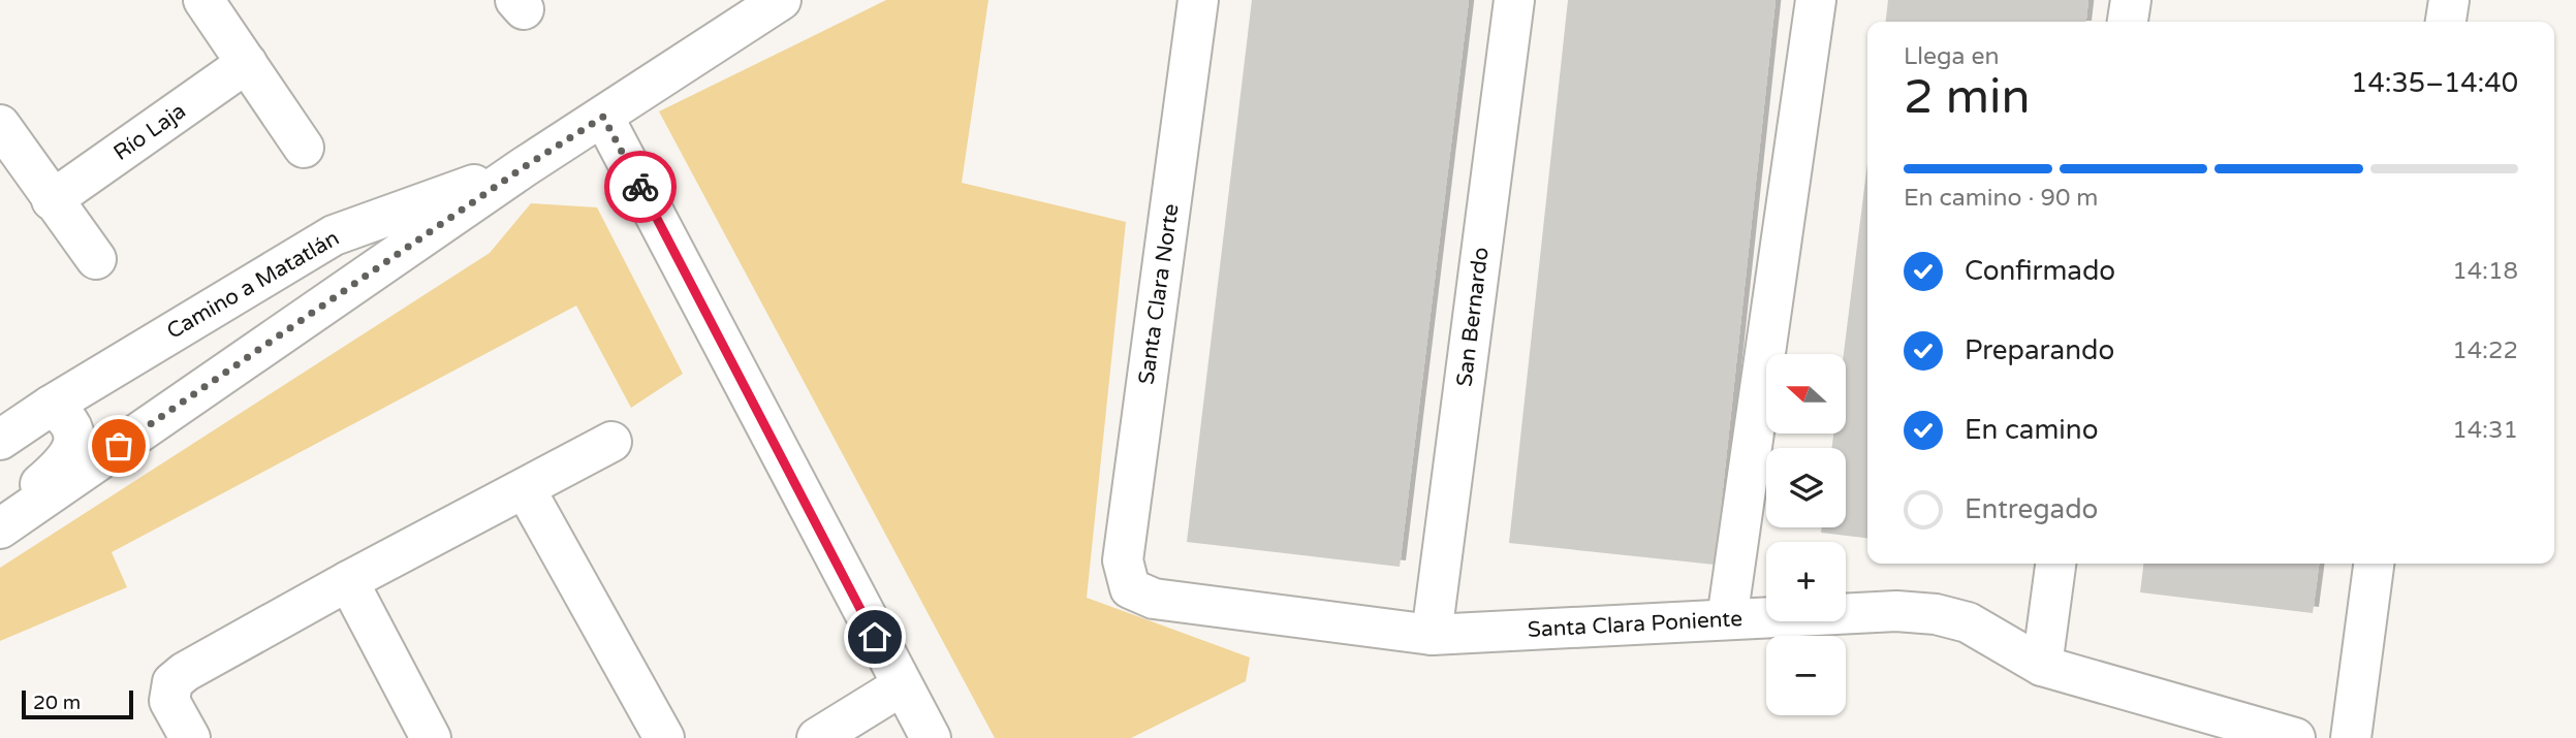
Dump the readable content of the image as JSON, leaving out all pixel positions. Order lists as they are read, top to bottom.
{
  "streets": {
    "street": [
      "Río Laja",
      "Camino a Matatlán",
      "Santa Clara Norte",
      "San Bernardo",
      "Santa Clara Poniente"
    ]
  },
  "crossings": [
    ["Santa Clara Norte", "Santa Clara Poniente"],
    ["San Bernardo", "Santa Clara Poniente"]
  ],
  "scale_bar": "20 m",
  "north": "left",
  "page": {
    "heading": ["2 min", "Llega en", "14:35–14:40"],
    "bar": "En camino · 90 m",
    "list": [
      ["Confirmado", "14:18"],
      ["Preparando", "14:22"],
      ["En camino", "14:31"],
      "Entregado"
    ],
    "map_buttons": ["+", "−"],
    "scale": "20 m"
  }
}
